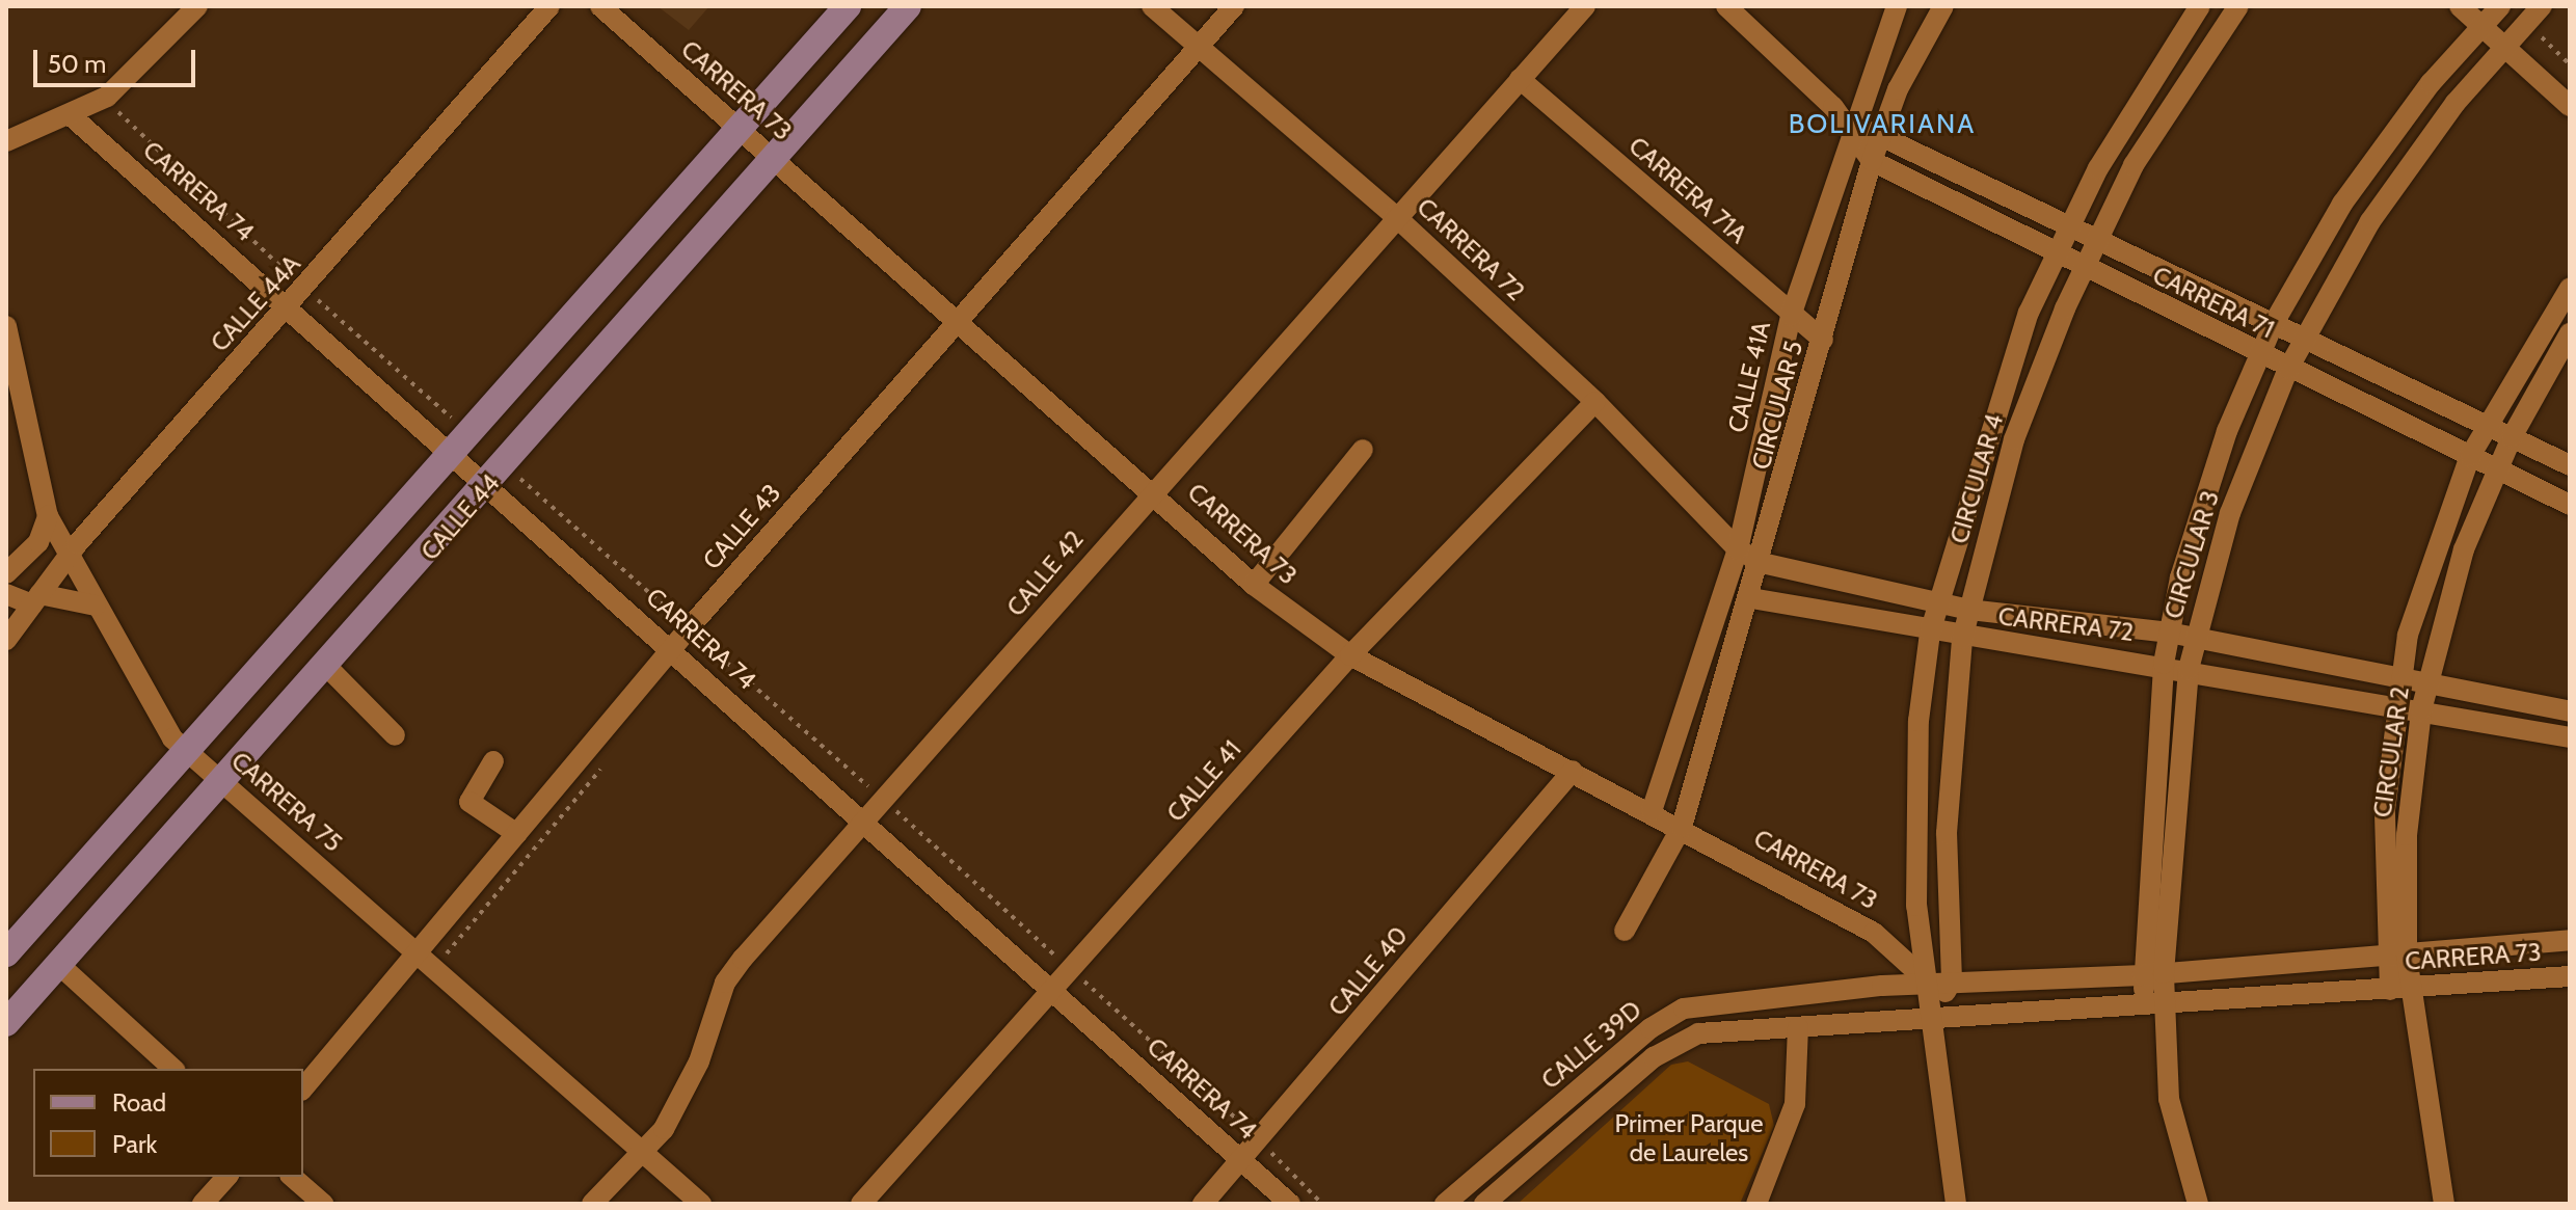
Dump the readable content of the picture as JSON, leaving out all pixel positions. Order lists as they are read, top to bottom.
{
  "streets": {
    "main road": ["CALLE 44"],
    "street": [
      "CARRERA 73",
      "CARRERA 71A",
      "CARRERA 74",
      "CARRERA 72",
      "CARRERA 71",
      "CALLE 44A",
      "CALLE 41A",
      "CIRCULAR 5",
      "CIRCULAR 4",
      "CALLE 43",
      "CIRCULAR 3",
      "CALLE 42",
      "CIRCULAR 2",
      "CALLE 41",
      "CARRERA 75",
      "CALLE 40",
      "CALLE 39D"
    ]
  },
  "crossings": [
    ["CARRERA 73", "CALLE 41A"],
    ["CARRERA 73", "CIRCULAR 5"],
    ["CARRERA 73", "CIRCULAR 4"],
    ["CARRERA 73", "CALLE 44"],
    ["CARRERA 73", "CALLE 43"],
    ["CARRERA 73", "CIRCULAR 3"],
    ["CARRERA 73", "CALLE 42"],
    ["CARRERA 73", "CIRCULAR 2"],
    ["CARRERA 73", "CALLE 41"],
    ["CARRERA 73", "CALLE 40"],
    ["CARRERA 73", "CALLE 39D"],
    ["CARRERA 71A", "CALLE 41A"],
    ["CARRERA 71A", "CIRCULAR 5"],
    ["CARRERA 71A", "CALLE 42"],
    ["CARRERA 74", "CALLE 44A"],
    ["CARRERA 74", "CALLE 44"],
    ["CARRERA 74", "CALLE 43"],
    ["CARRERA 74", "CALLE 42"],
    ["CARRERA 74", "CALLE 41"],
    ["CARRERA 74", "CALLE 40"],
    ["CARRERA 72", "CALLE 41A"],
    ["CARRERA 72", "CIRCULAR 5"],
    ["CARRERA 72", "CIRCULAR 4"],
    ["CARRERA 72", "CALLE 43"],
    ["CARRERA 72", "CIRCULAR 3"],
    ["CARRERA 72", "CALLE 42"],
    ["CARRERA 72", "CIRCULAR 2"],
    ["CARRERA 72", "CALLE 41"],
    ["CARRERA 71", "CALLE 41A"],
    ["CARRERA 71", "CIRCULAR 5"],
    ["CARRERA 71", "CIRCULAR 4"],
    ["CARRERA 71", "CIRCULAR 3"],
    ["CARRERA 71", "CIRCULAR 2"],
    ["CALLE 44A", "CARRERA 75"],
    ["CIRCULAR 4", "CALLE 39D"],
    ["CALLE 44", "CARRERA 75"],
    ["CALLE 43", "CARRERA 75"],
    ["CALLE 42", "CARRERA 75"]
  ],
  "districts": ["BOLIVARIANA"],
  "parks": ["Primer Parque de Laureles"],
  "legend": ["Road", "Park"],
  "scale_bar": "50 m"
}
